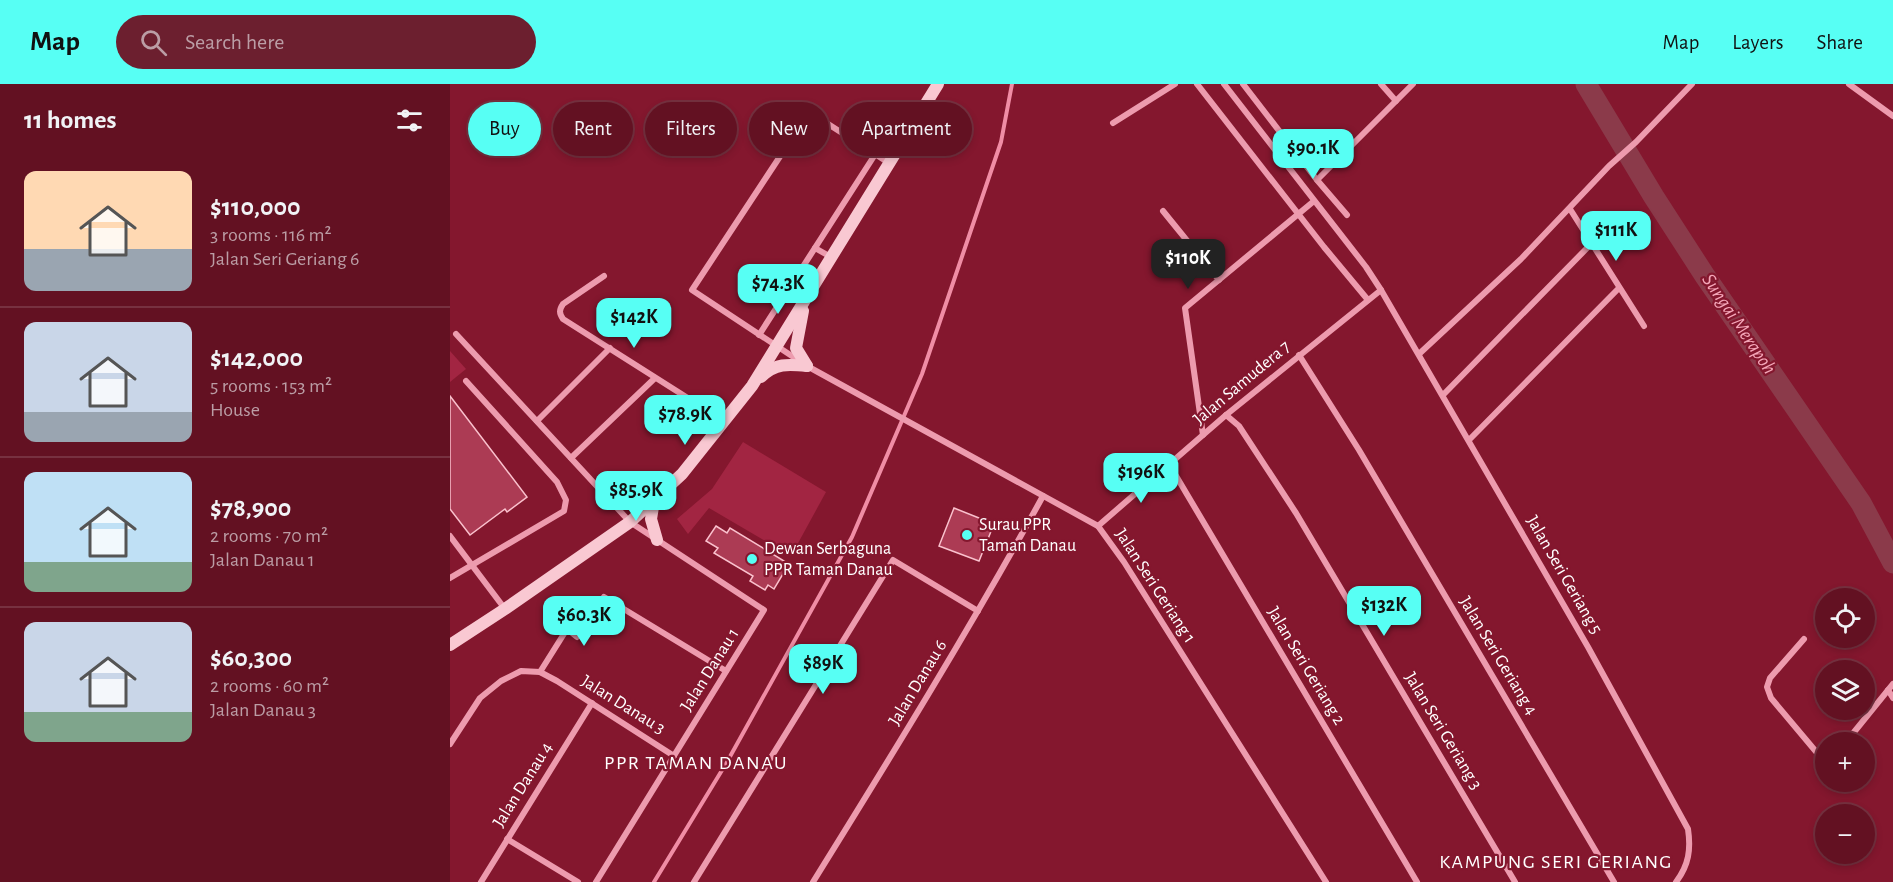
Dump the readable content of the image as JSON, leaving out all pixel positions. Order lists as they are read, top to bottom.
{
  "streets": {
    "street": [
      "Jalan Samudera 7",
      "Jalan Seri Geriang 5",
      "Jalan Seri Geriang 1",
      "Jalan Seri Geriang 4",
      "Jalan Seri Geriang 2",
      "Jalan Danau 1",
      "Jalan Danau 6",
      "Jalan Danau 3",
      "Jalan Seri Geriang 3",
      "Jalan Danau 4"
    ]
  },
  "crossings": [
    ["Jalan Samudera 7", "Jalan Seri Geriang 5"],
    ["Jalan Samudera 7", "Jalan Seri Geriang 1"],
    ["Jalan Samudera 7", "Jalan Seri Geriang 4"],
    ["Jalan Samudera 7", "Jalan Seri Geriang 2"],
    ["Jalan Samudera 7", "Jalan Seri Geriang 3"],
    ["Jalan Seri Geriang 1", "Jalan Danau 6"],
    ["Jalan Danau 1", "Jalan Danau 3"],
    ["Jalan Danau 3", "Jalan Danau 4"]
  ],
  "districts": ["PPR TAMAN DANAU", "KAMPUNG SERI GERIANG"],
  "water": ["Sungai Merapoh"],
  "places": ["Surau PPR Taman Danau", "Dewan Serbaguna PPR Taman Danau"],
  "page": {
    "header": "Map",
    "search": "Search here",
    "nav": ["Map", "Layers", "Share"],
    "heading": "11 homes",
    "chip": [
      "Buy",
      "Rent",
      "Filters",
      "New",
      "Apartment"
    ],
    "price": [
      "$90.1K",
      "$111K",
      "$110K",
      "$74.3K",
      "$142K",
      "$78.9K",
      "$196K",
      "$85.9K",
      "$132K",
      "$60.3K",
      "$89K"
    ],
    "list": [
      {
        "name": "$110,000",
        "note": "3 rooms · 116 m² · Jalan Seri Geriang 6"
      },
      {
        "name": "$142,000",
        "note": "5 rooms · 153 m² · House"
      },
      {
        "name": "$78,900",
        "note": "2 rooms · 70 m² · Jalan Danau 1"
      },
      {
        "name": "$60,300",
        "note": "2 rooms · 60 m² · Jalan Danau 3"
      }
    ],
    "map_buttons": ["+", "−"]
  }
}
